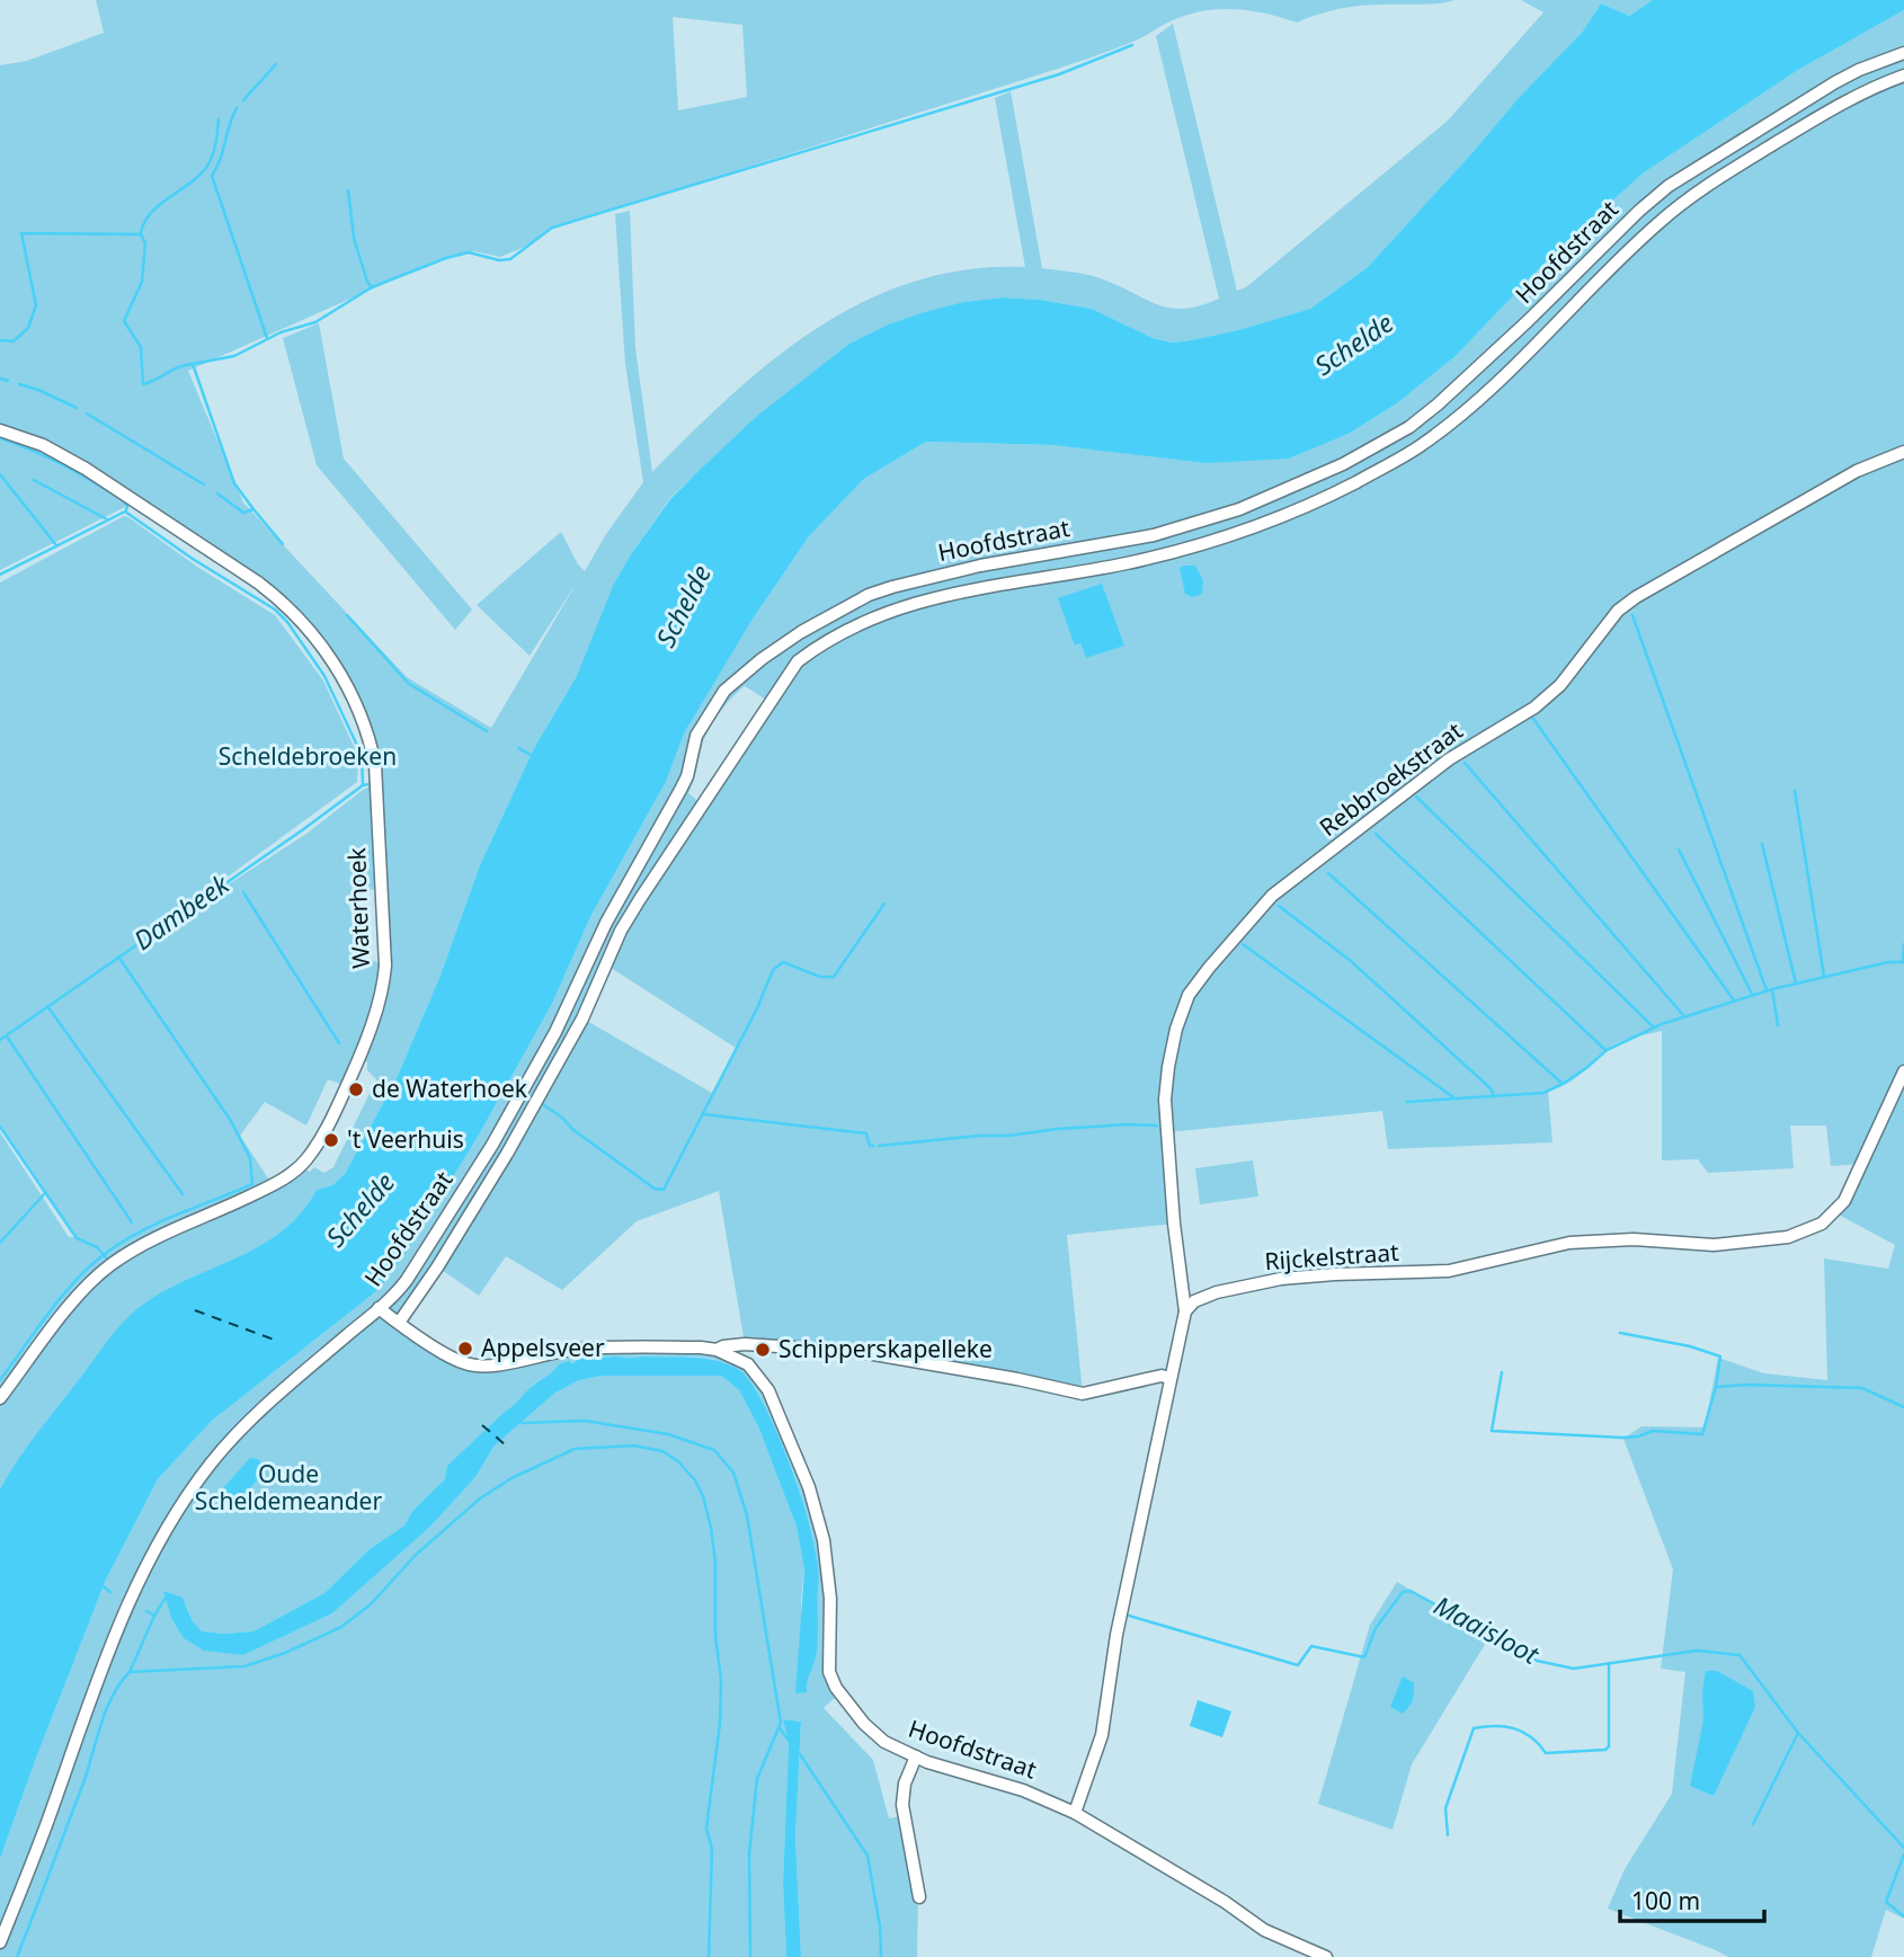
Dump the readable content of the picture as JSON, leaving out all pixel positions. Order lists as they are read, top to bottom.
{
  "streets": {
    "street": [
      "Hoofdstraat",
      "Rebbroekstraat",
      "Waterhoek",
      "Rijckelstraat"
    ]
  },
  "crossings": [
    ["Rebbroekstraat", "Rijckelstraat"]
  ],
  "water": ["Schelde", "Dambeek", "Maaisloot"],
  "parks": ["Scheldebroeken", "Oude Scheldemeander"],
  "places": [
    "de Waterhoek",
    "'t Veerhuis",
    "Appelsveer",
    "Schipperskapelleke"
  ],
  "scale_bar": "100 m"
}
